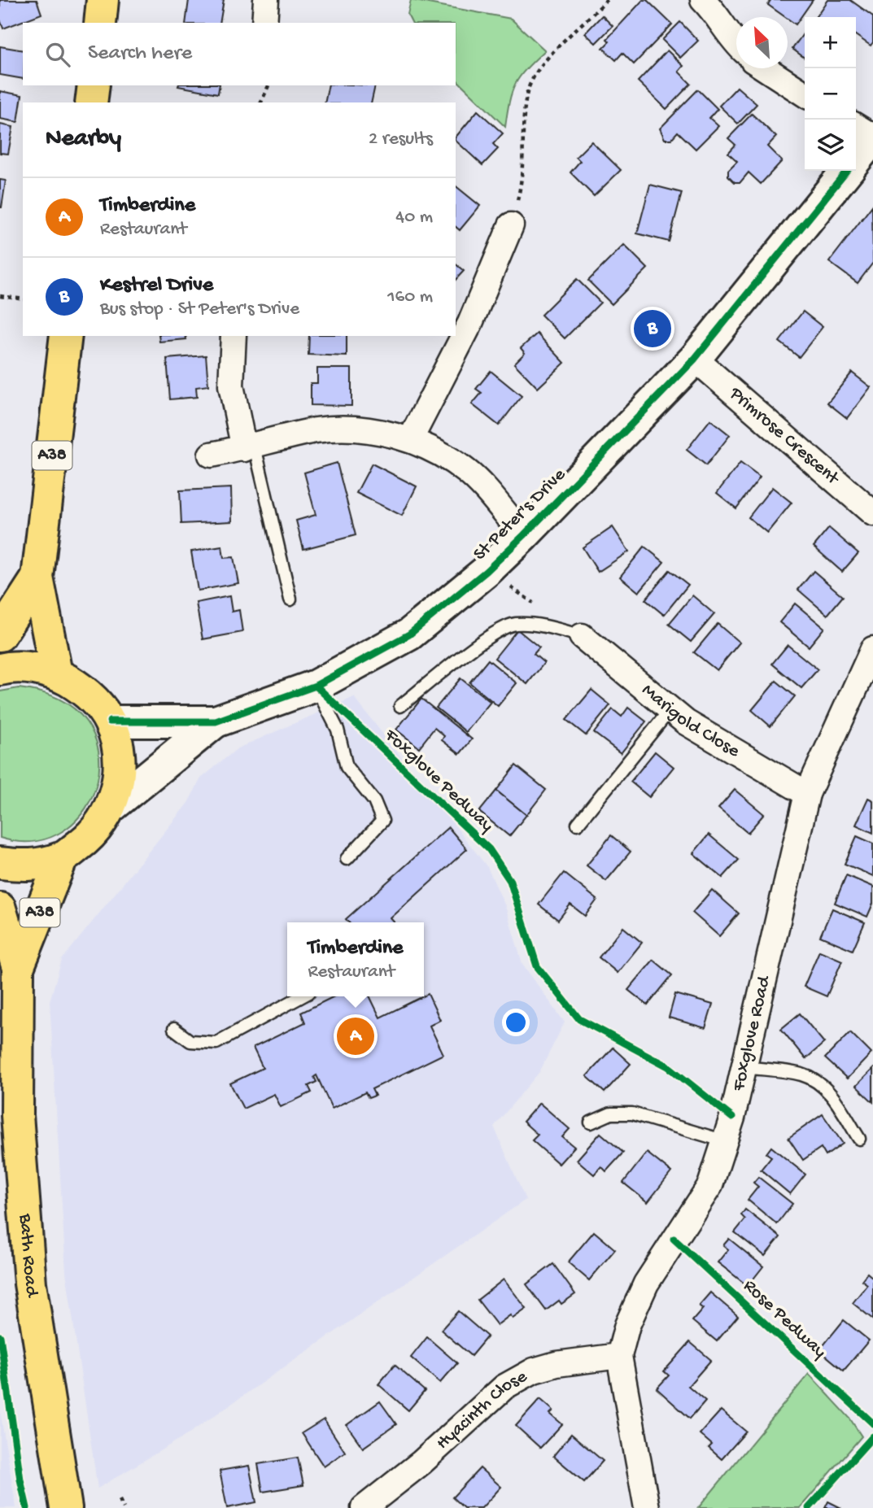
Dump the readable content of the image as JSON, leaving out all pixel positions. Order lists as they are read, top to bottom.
{
  "streets": {
    "main road": ["A38", "Bath Road"],
    "street": [
      "Primrose Crescent",
      "St Peter's Drive",
      "Marigold Close",
      "Foxglove Road",
      "Hyacinth Close"
    ],
    "cycle path": ["Foxglove Pedway", "Rose Pedway"]
  },
  "crossings": [
    ["Primrose Crescent", "St Peter's Drive"],
    ["Marigold Close", "Foxglove Road"],
    ["Foxglove Road", "Hyacinth Close"]
  ],
  "north": "top left",
  "page": {
    "map_buttons": ["+", "−"],
    "search": "Search here",
    "heading": ["Nearby", "2 results"],
    "list": [
      {
        "mark": "A",
        "name": "Timberdine",
        "note": "Restaurant",
        "value": "40 m"
      },
      {
        "mark": "B",
        "name": "Kestrel Drive",
        "note": "Bus stop · St Peter's Drive",
        "value": "160 m"
      }
    ],
    "pins": ["B", "A"],
    "popup": ["Timberdine", "Restaurant"]
  }
}
